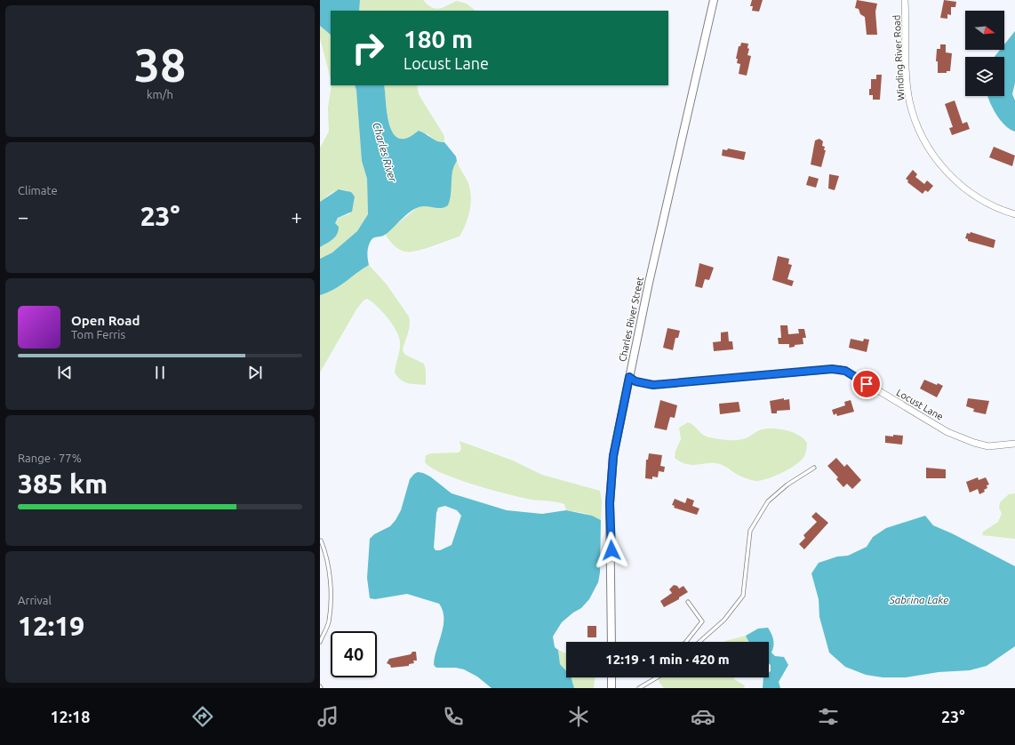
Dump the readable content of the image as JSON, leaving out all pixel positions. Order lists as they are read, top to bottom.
{
  "streets": {
    "street": ["Winding River Road", "Charles River Street", "Locust Lane"]
  },
  "crossings": [
    ["Charles River Street", "Locust Lane"]
  ],
  "water": ["Charles River", "Sabrina Lake"],
  "north": "right",
  "page": {
    "tile": [
      ["38", "km/h"],
      "Climate",
      ["Range · 77%", "385 km"],
      ["Arrival", "12:19"]
    ],
    "turn": ["180 m", "Locust Lane"],
    "heat": ["−", "23°", "+"],
    "song": ["Open Road", "Tom Ferris"],
    "limit": "40",
    "trip": "12:19 · 1 min · 420 m",
    "tabs": ["12:18", "23°"]
  }
}
